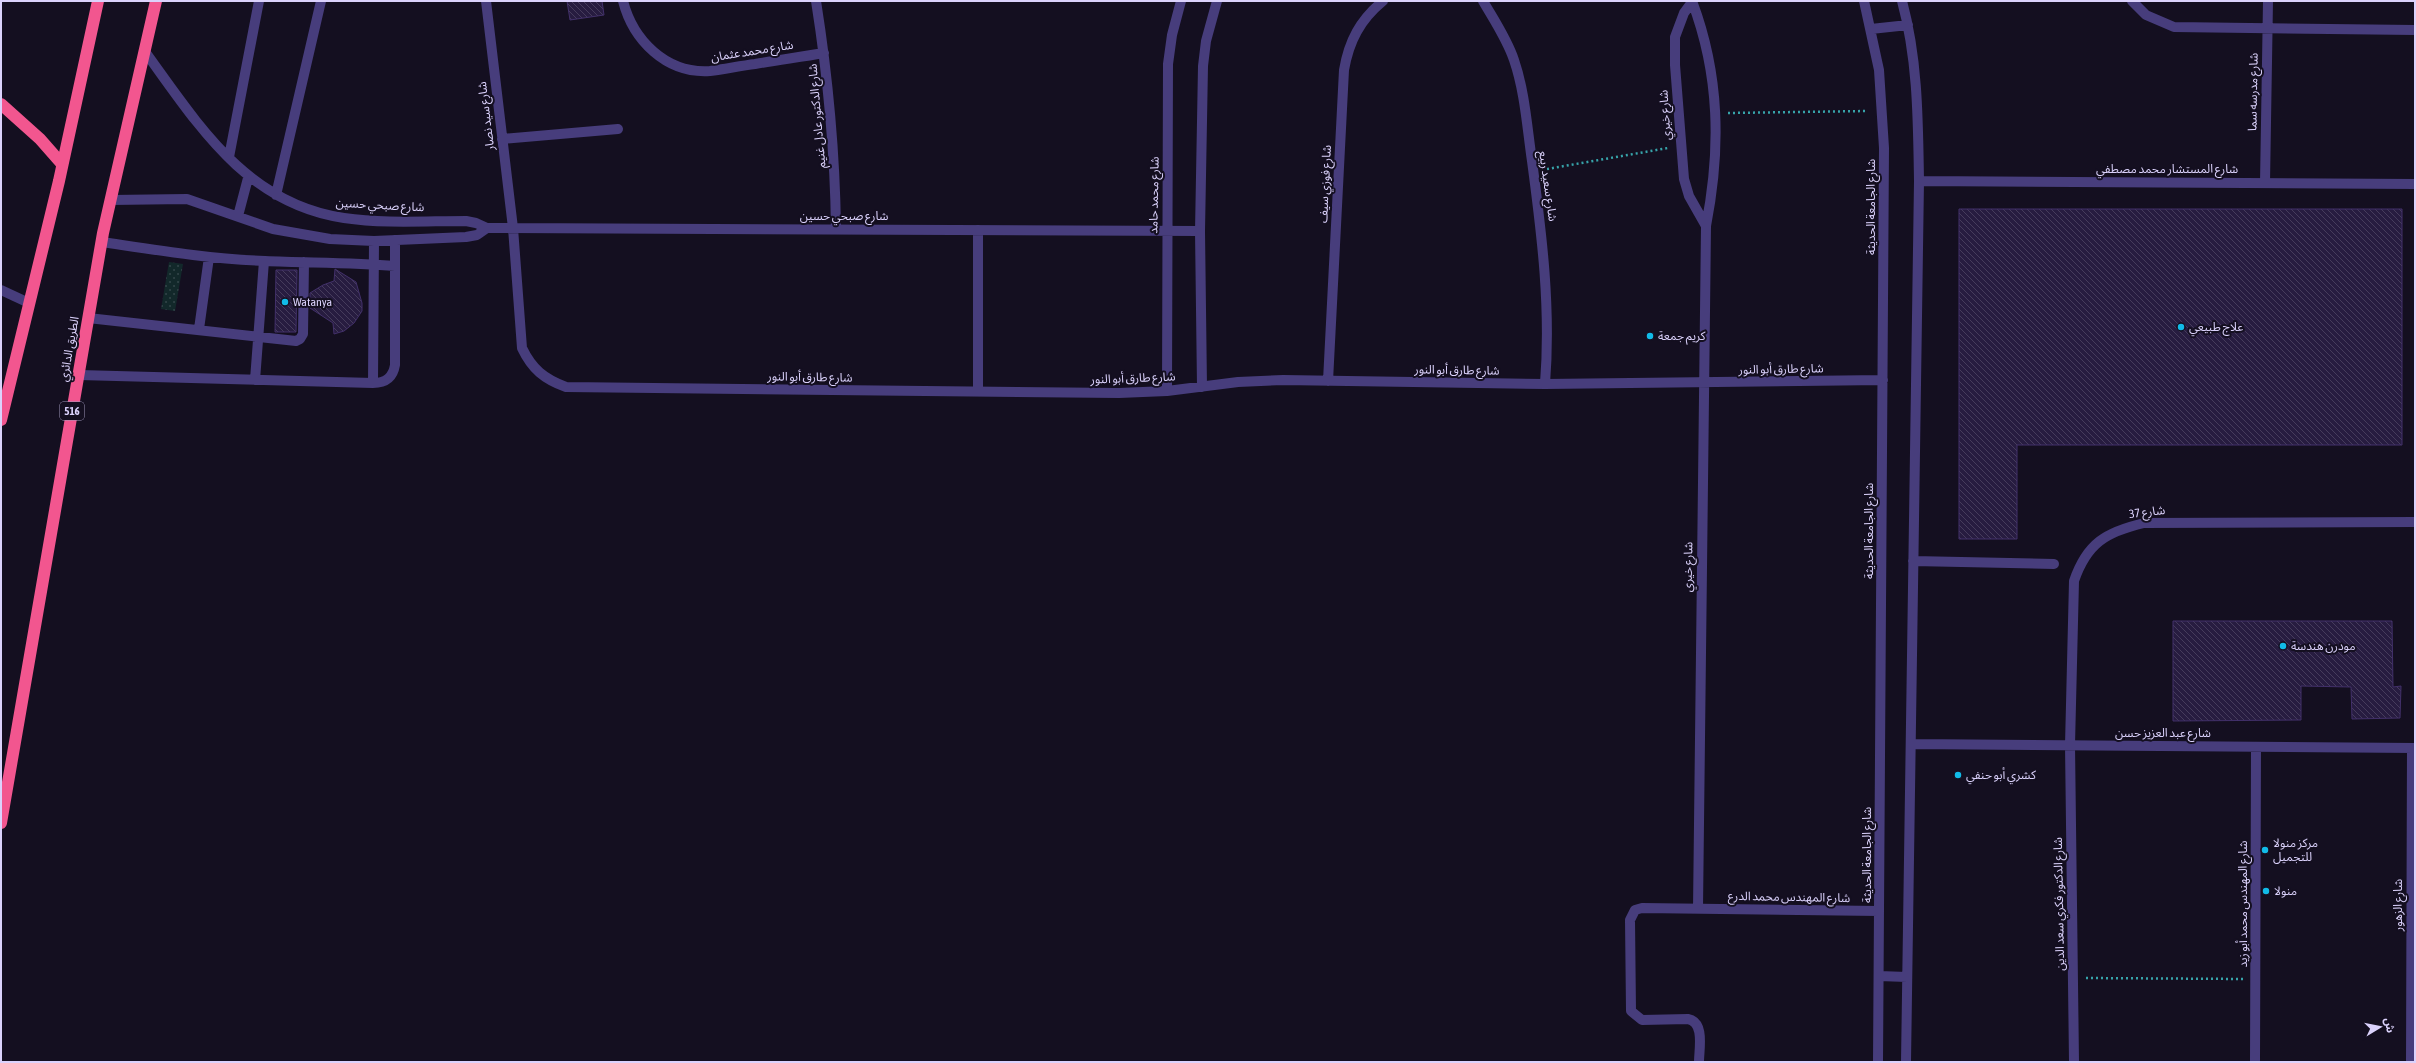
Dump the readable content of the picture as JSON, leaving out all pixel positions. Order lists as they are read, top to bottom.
{
  "streets": {
    "highway": ["الطريق الدائري", "516"],
    "street": [
      "شارع محمد عثمان",
      "شارع مدرسه سما",
      "شارع خيري",
      "شارع سيد نصار",
      "شارع الدكتور عادل غنيم",
      "شارع المستشار محمد مصطفي",
      "شارع فوزي سيف",
      "شارع سعيد ربيع",
      "شارع محمد حامد",
      "شارع صبحي حسين",
      "شارع الجامعة الحديثة",
      "شارع طارق أبو النور",
      "شارع 37",
      "شارع عبد العزيز حسن",
      "شارع المهندس محمد الدرع",
      "شارع الدكتور فكري سعد الدين",
      "شارع المهندس محمد أبو زيد",
      "شارع الزهور"
    ]
  },
  "crossings": [
    ["شارع محمد عثمان", "شارع الدكتور عادل غنيم"],
    ["شارع مدرسه سما", "شارع المستشار محمد مصطفي"],
    ["شارع خيري", "شارع طارق أبو النور"],
    ["شارع خيري", "شارع المهندس محمد الدرع"],
    ["شارع سيد نصار", "شارع صبحي حسين"],
    ["شارع سيد نصار", "شارع طارق أبو النور"],
    ["شارع الدكتور عادل غنيم", "شارع صبحي حسين"],
    ["شارع فوزي سيف", "شارع طارق أبو النور"],
    ["شارع سعيد ربيع", "شارع طارق أبو النور"],
    ["شارع محمد حامد", "شارع صبحي حسين"],
    ["شارع محمد حامد", "شارع طارق أبو النور"],
    ["شارع صبحي حسين", "الطريق الدائري"],
    ["شارع صبحي حسين", "شارع طارق أبو النور"],
    ["شارع الجامعة الحديثة", "شارع طارق أبو النور"],
    ["شارع الجامعة الحديثة", "شارع المهندس محمد الدرع"],
    ["شارع 37", "شارع عبد العزيز حسن"],
    ["شارع 37", "شارع الدكتور فكري سعد الدين"],
    ["شارع عبد العزيز حسن", "شارع الدكتور فكري سعد الدين"],
    ["شارع عبد العزيز حسن", "شارع المهندس محمد أبو زيد"],
    ["شارع عبد العزيز حسن", "شارع الزهور"]
  ],
  "places": [
    "Watanya",
    "علاج طبيعي",
    "كريم جمعة",
    "مودرن هندسة",
    "كشري أبو حنفي",
    "مركز منولا للتجميل",
    "منولا"
  ],
  "north": "right"
}
